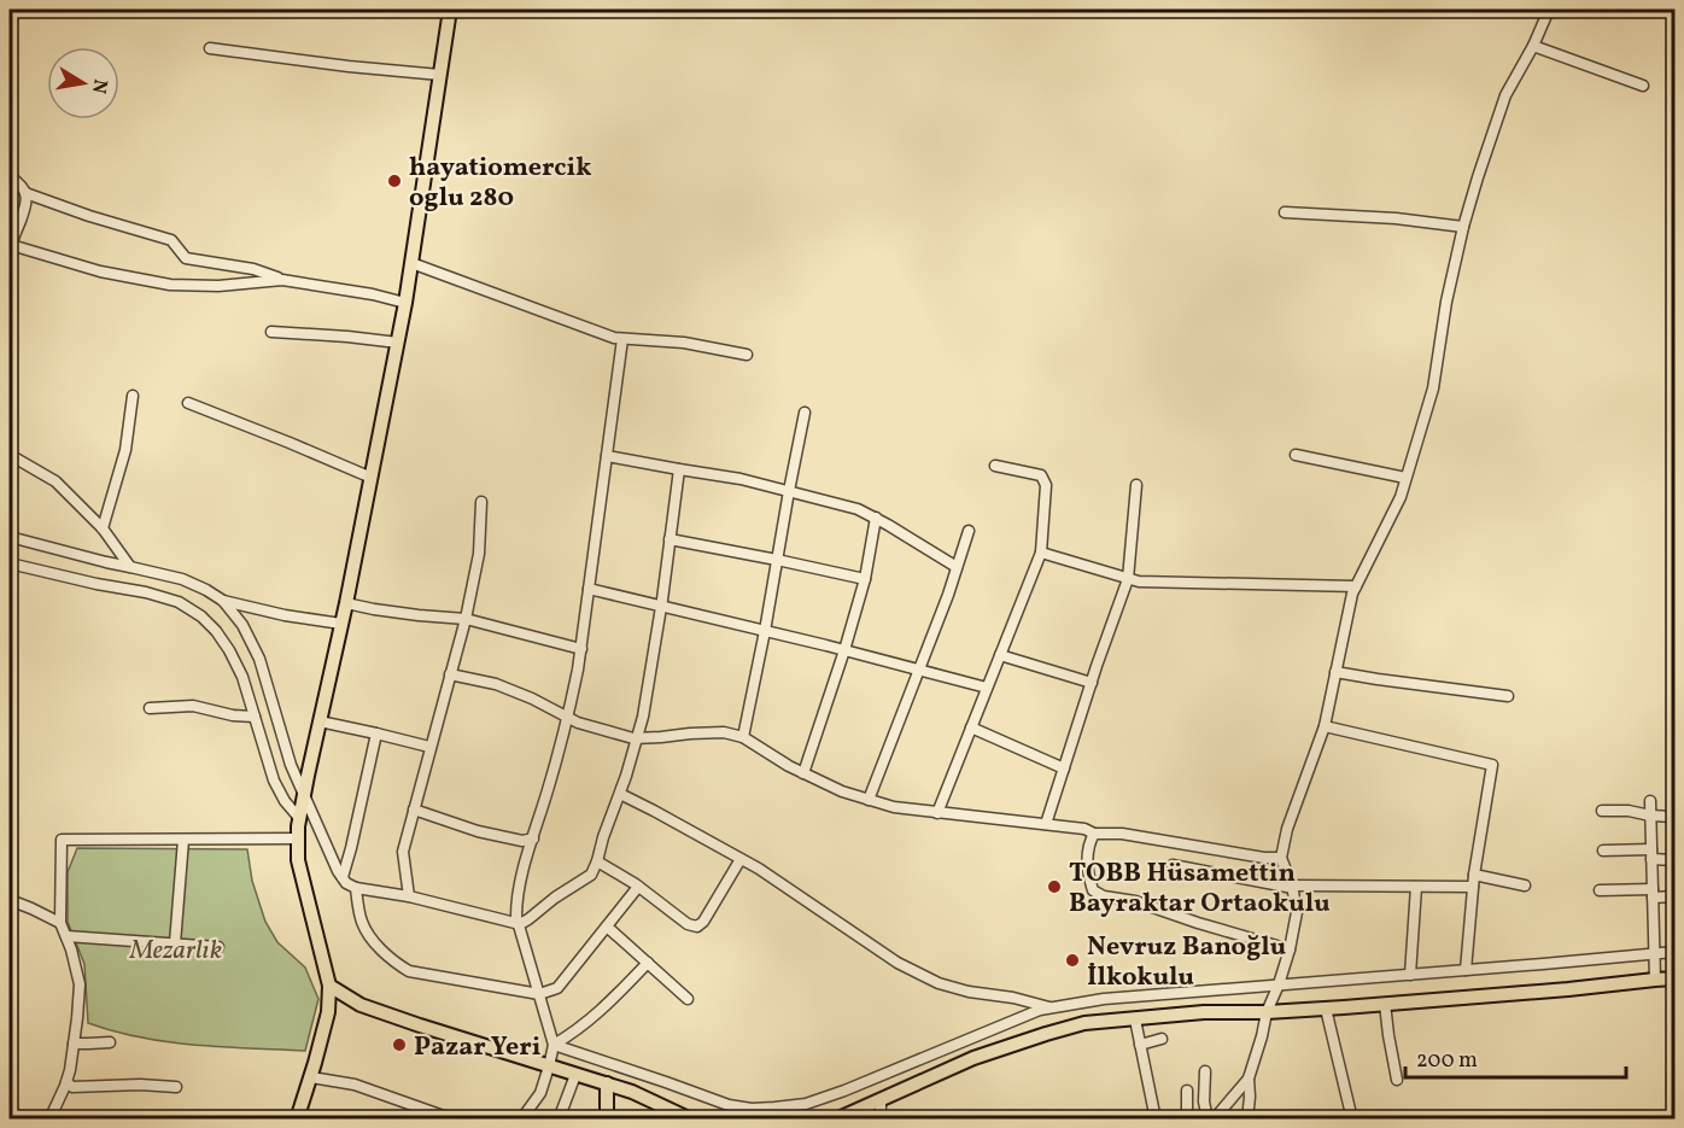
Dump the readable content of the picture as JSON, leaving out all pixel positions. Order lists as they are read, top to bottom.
{
  "parks": ["Mezarlık"],
  "places": [
    "hayatiomercik oglu 280",
    "TOBB Hüsamettin Bayraktar Ortaokulu",
    "Nevruz Banoğlu İlkokulu",
    "Pazar Yeri"
  ],
  "scale_bar": "200 m",
  "north": "right"
}
